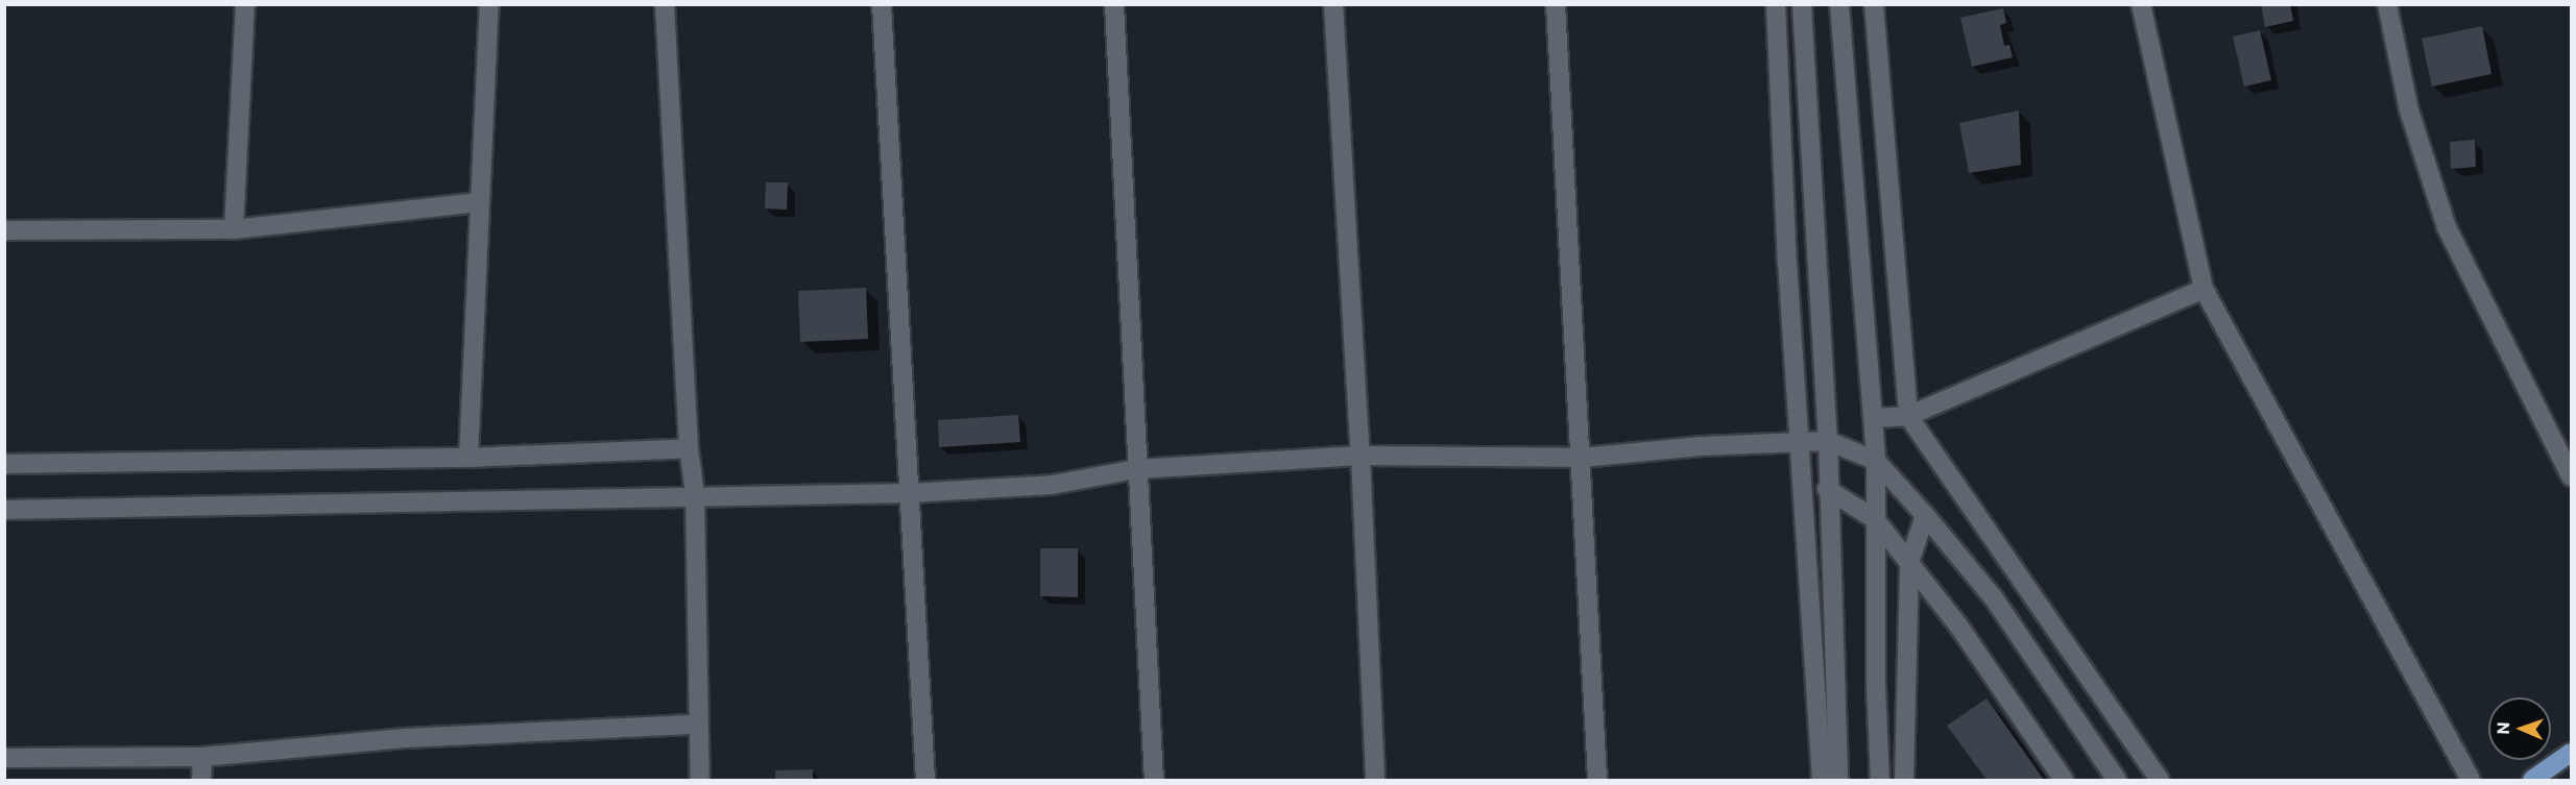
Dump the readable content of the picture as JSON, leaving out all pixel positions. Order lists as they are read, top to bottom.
{
  "north": "left"
}
